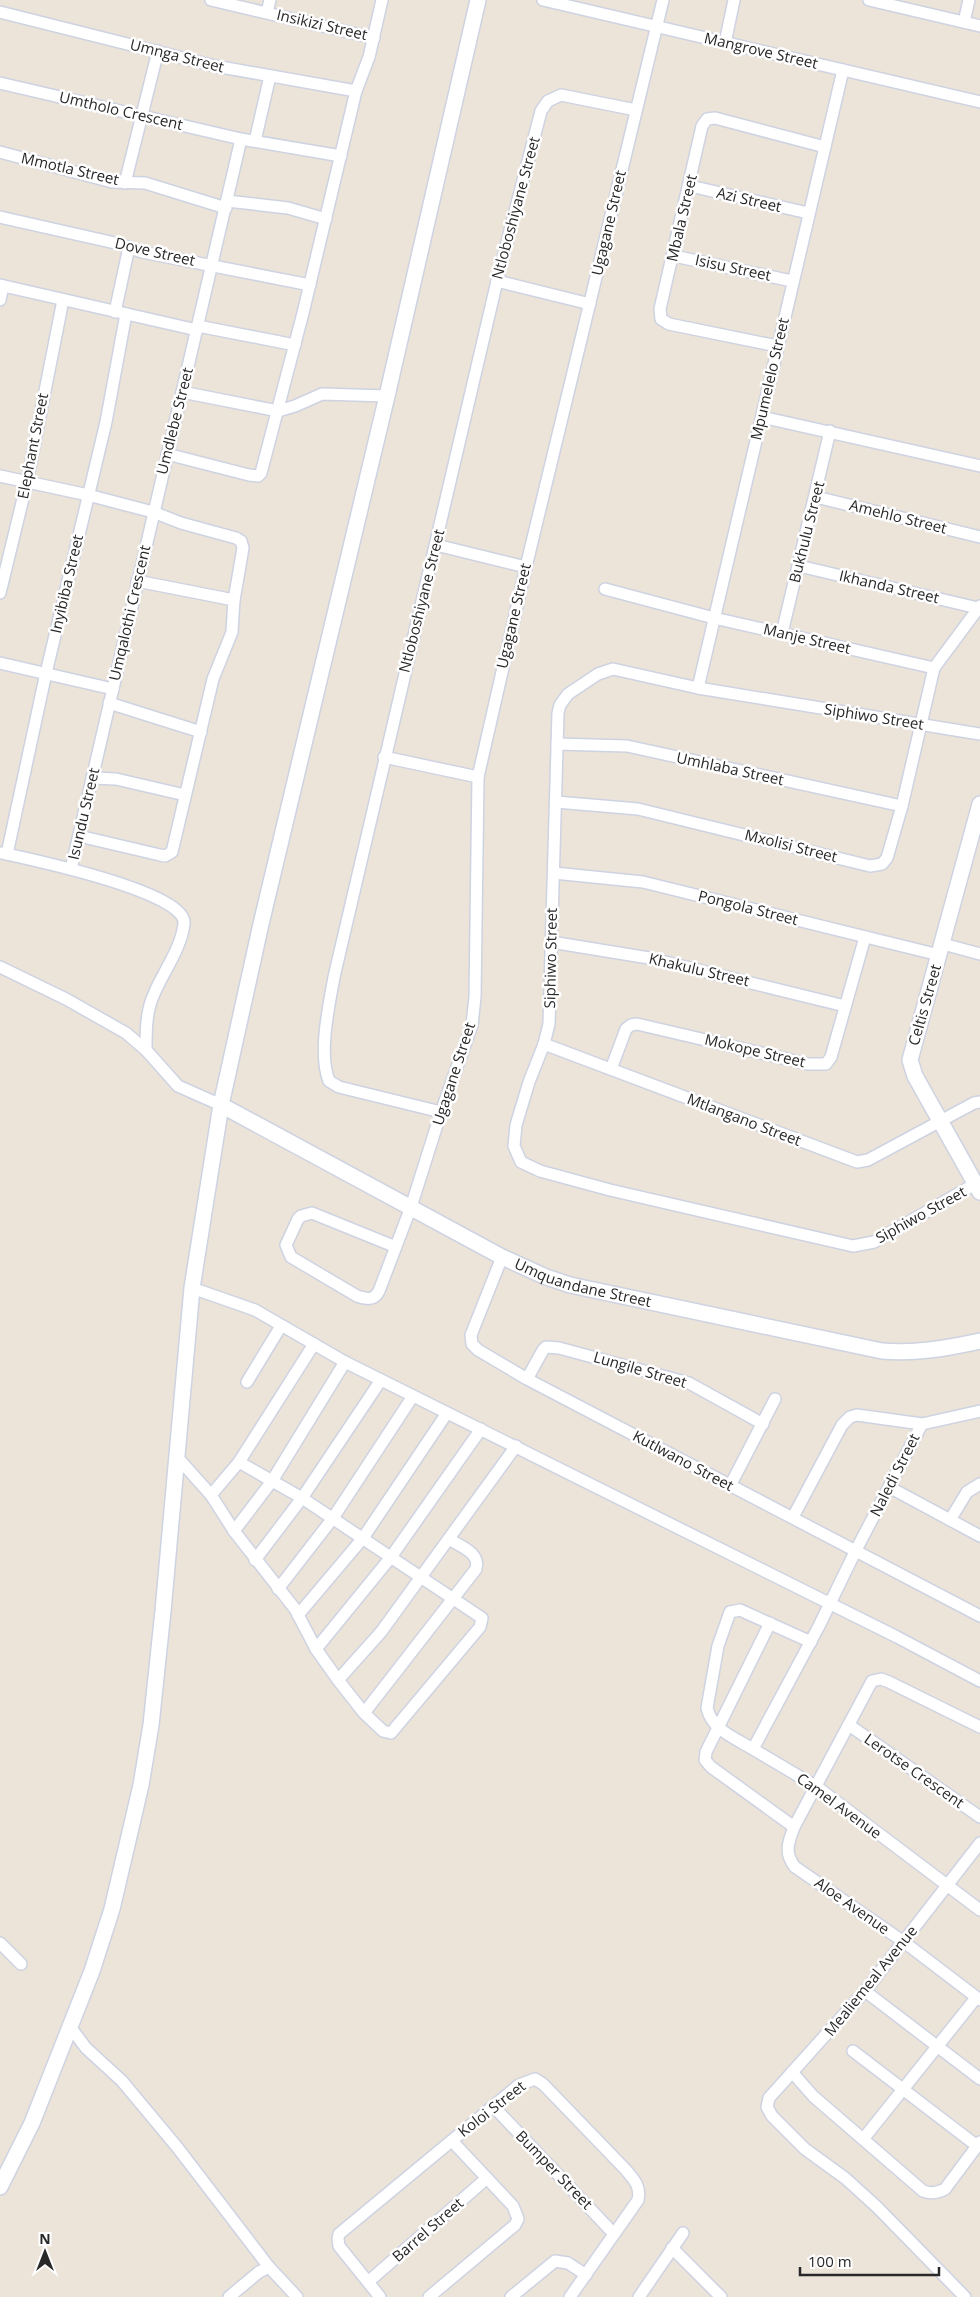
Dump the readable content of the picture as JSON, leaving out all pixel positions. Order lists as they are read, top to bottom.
{
  "streets": {
    "street": [
      "Insikizi Street",
      "Mangrove Street",
      "Umnga Street",
      "Umtholo Crescent",
      "Mmotla Street",
      "Azi Street",
      "Ntloboshiyane Street",
      "Mbala Street",
      "Ugagane Street",
      "Dove Street",
      "Isisu Street",
      "Mpumelelo Street",
      "Umdlebe Street",
      "Elephant Street",
      "Amehlo Street",
      "Bukhulu Street",
      "Inyibiba Street",
      "Ikhanda Street",
      "Umqalothi Crescent",
      "Manje Street",
      "Siphiwo Street",
      "Umhlaba Street",
      "Isundu Street",
      "Mxolisi Street",
      "Pongola Street",
      "Khakulu Street",
      "Celtis Street",
      "Mokope Street",
      "Mtlangano Street",
      "Umquandane Street",
      "Lungile Street",
      "Kutlwano Street",
      "Naledi Street",
      "Lerotse Crescent",
      "Camel Avenue",
      "Aloe Avenue",
      "Mealiemeal Avenue",
      "Koloi Street",
      "Bumper Street",
      "Barrel Street"
    ]
  },
  "crossings": [
    ["Mangrove Street", "Ugagane Street"],
    ["Mangrove Street", "Mpumelelo Street"],
    ["Azi Street", "Mbala Street"],
    ["Azi Street", "Mpumelelo Street"],
    ["Ntloboshiyane Street", "Ugagane Street"],
    ["Mbala Street", "Isisu Street"],
    ["Mbala Street", "Mpumelelo Street"],
    ["Ugagane Street", "Umquandane Street"],
    ["Dove Street", "Inyibiba Street"],
    ["Isisu Street", "Mpumelelo Street"],
    ["Mpumelelo Street", "Manje Street"],
    ["Mpumelelo Street", "Siphiwo Street"],
    ["Umdlebe Street", "Umqalothi Crescent"],
    ["Amehlo Street", "Bukhulu Street"],
    ["Bukhulu Street", "Ikhanda Street"],
    ["Bukhulu Street", "Manje Street"],
    ["Inyibiba Street", "Umqalothi Crescent"],
    ["Inyibiba Street", "Isundu Street"],
    ["Umqalothi Crescent", "Isundu Street"],
    ["Manje Street", "Mxolisi Street"],
    ["Siphiwo Street", "Umhlaba Street"],
    ["Siphiwo Street", "Mxolisi Street"],
    ["Siphiwo Street", "Pongola Street"],
    ["Siphiwo Street", "Khakulu Street"],
    ["Siphiwo Street", "Celtis Street"],
    ["Siphiwo Street", "Mtlangano Street"],
    ["Umhlaba Street", "Mxolisi Street"],
    ["Pongola Street", "Celtis Street"],
    ["Pongola Street", "Mokope Street"],
    ["Khakulu Street", "Mokope Street"],
    ["Celtis Street", "Mtlangano Street"],
    ["Mokope Street", "Mtlangano Street"],
    ["Umquandane Street", "Kutlwano Street"],
    ["Lungile Street", "Kutlwano Street"],
    ["Kutlwano Street", "Naledi Street"],
    ["Lerotse Crescent", "Aloe Avenue"],
    ["Camel Avenue", "Aloe Avenue"],
    ["Camel Avenue", "Mealiemeal Avenue"],
    ["Aloe Avenue", "Mealiemeal Avenue"],
    ["Koloi Street", "Bumper Street"],
    ["Koloi Street", "Barrel Street"]
  ],
  "scale_bar": "100 m",
  "north": "top"
}
